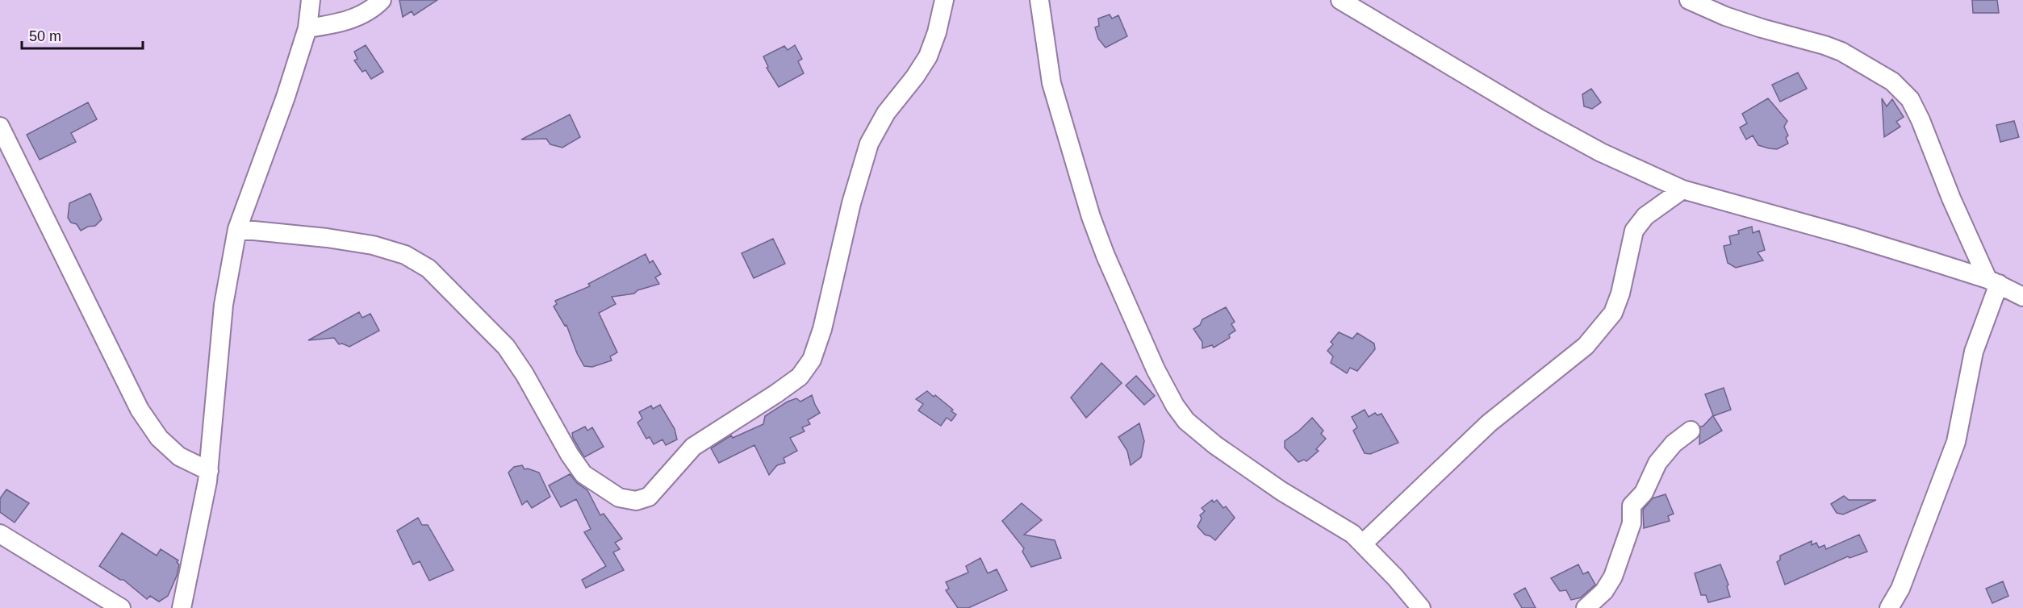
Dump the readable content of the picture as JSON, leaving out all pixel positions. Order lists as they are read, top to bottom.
{
  "scale_bar": "50 m"
}
